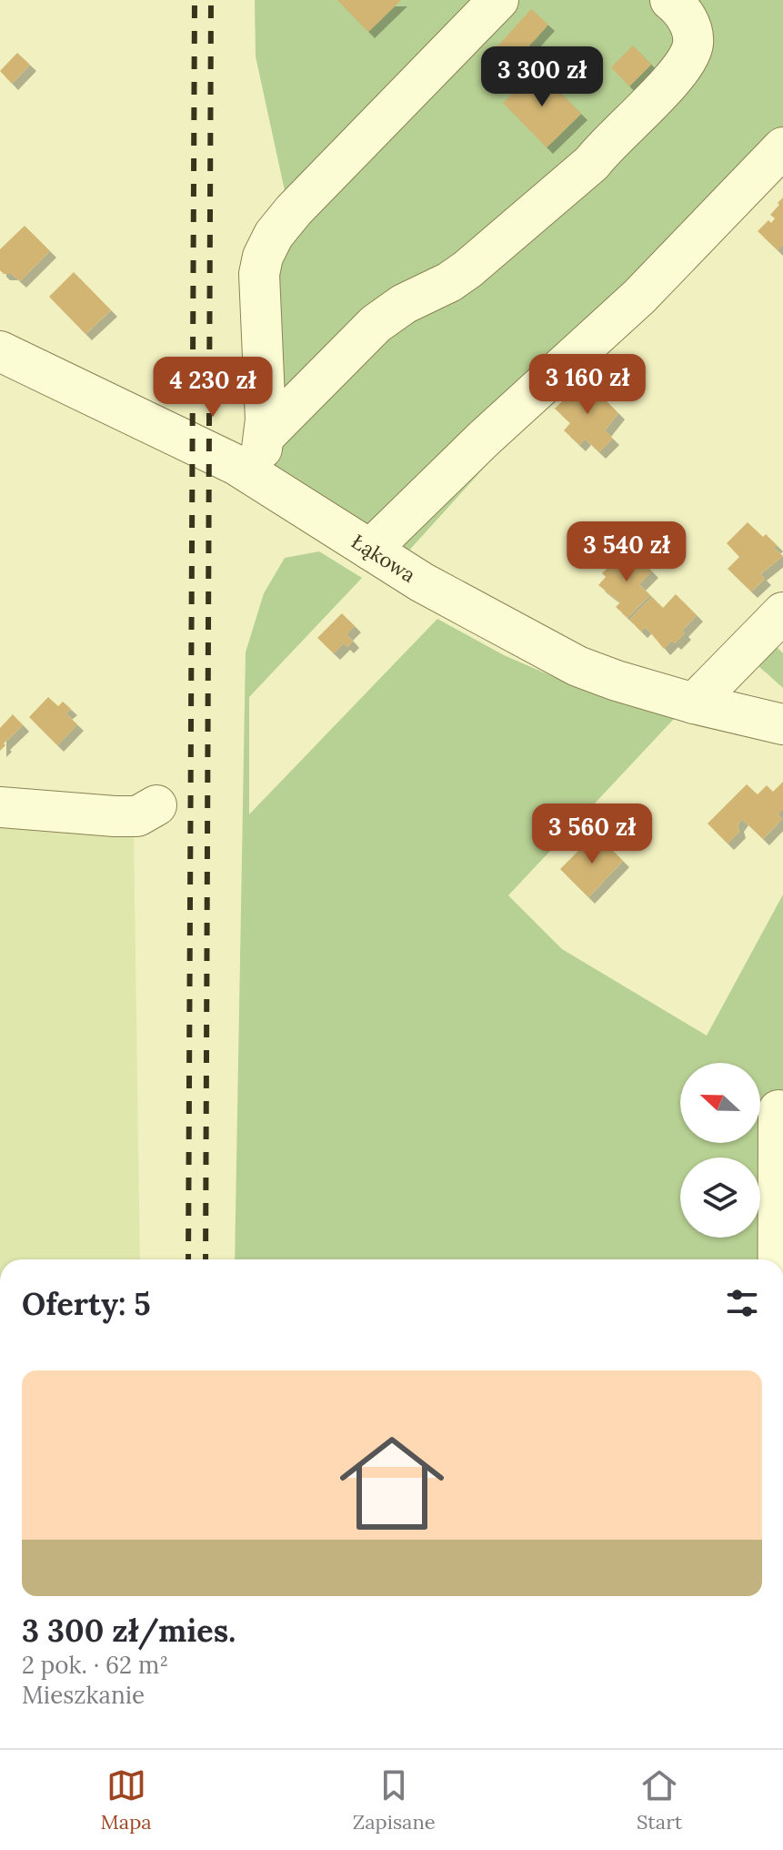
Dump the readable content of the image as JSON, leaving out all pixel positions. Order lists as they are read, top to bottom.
{
  "streets": {
    "street": ["Łąkowa"]
  },
  "north": "left",
  "page": {
    "price": [
      "3 300 zł",
      "3 160 zł",
      "4 230 zł",
      "3 540 zł",
      "3 560 zł"
    ],
    "heading": "Oferty: 5",
    "list": [
      {
        "name": "3 300 zł/mies.",
        "note": "2 pok. · 62 m² · Mieszkanie"
      }
    ],
    "tabs": ["Mapa", "Zapisane", "Start"]
  }
}
